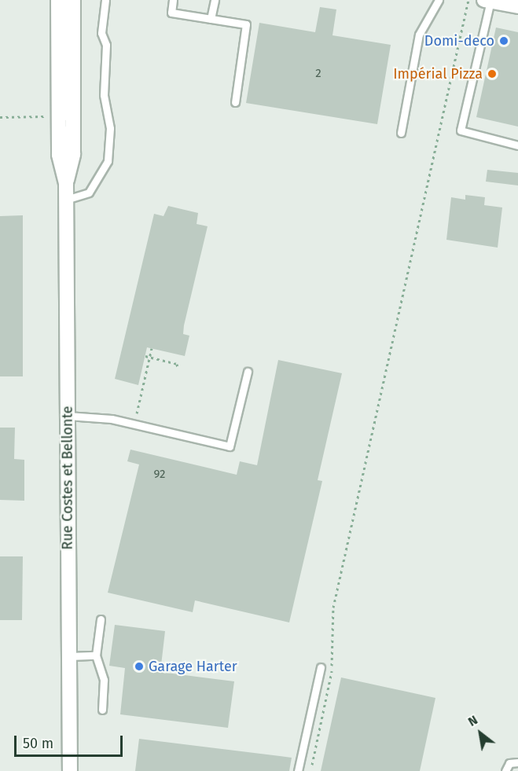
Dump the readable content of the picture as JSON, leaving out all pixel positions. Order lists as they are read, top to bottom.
{
  "streets": {
    "main road": ["Rue Costes et Bellonte"]
  },
  "places": ["Domi-deco", "Impérial Pizza", "Garage Harter"],
  "house_numbers": ["2", "92"],
  "scale_bar": "50 m",
  "north": "top left"
}
